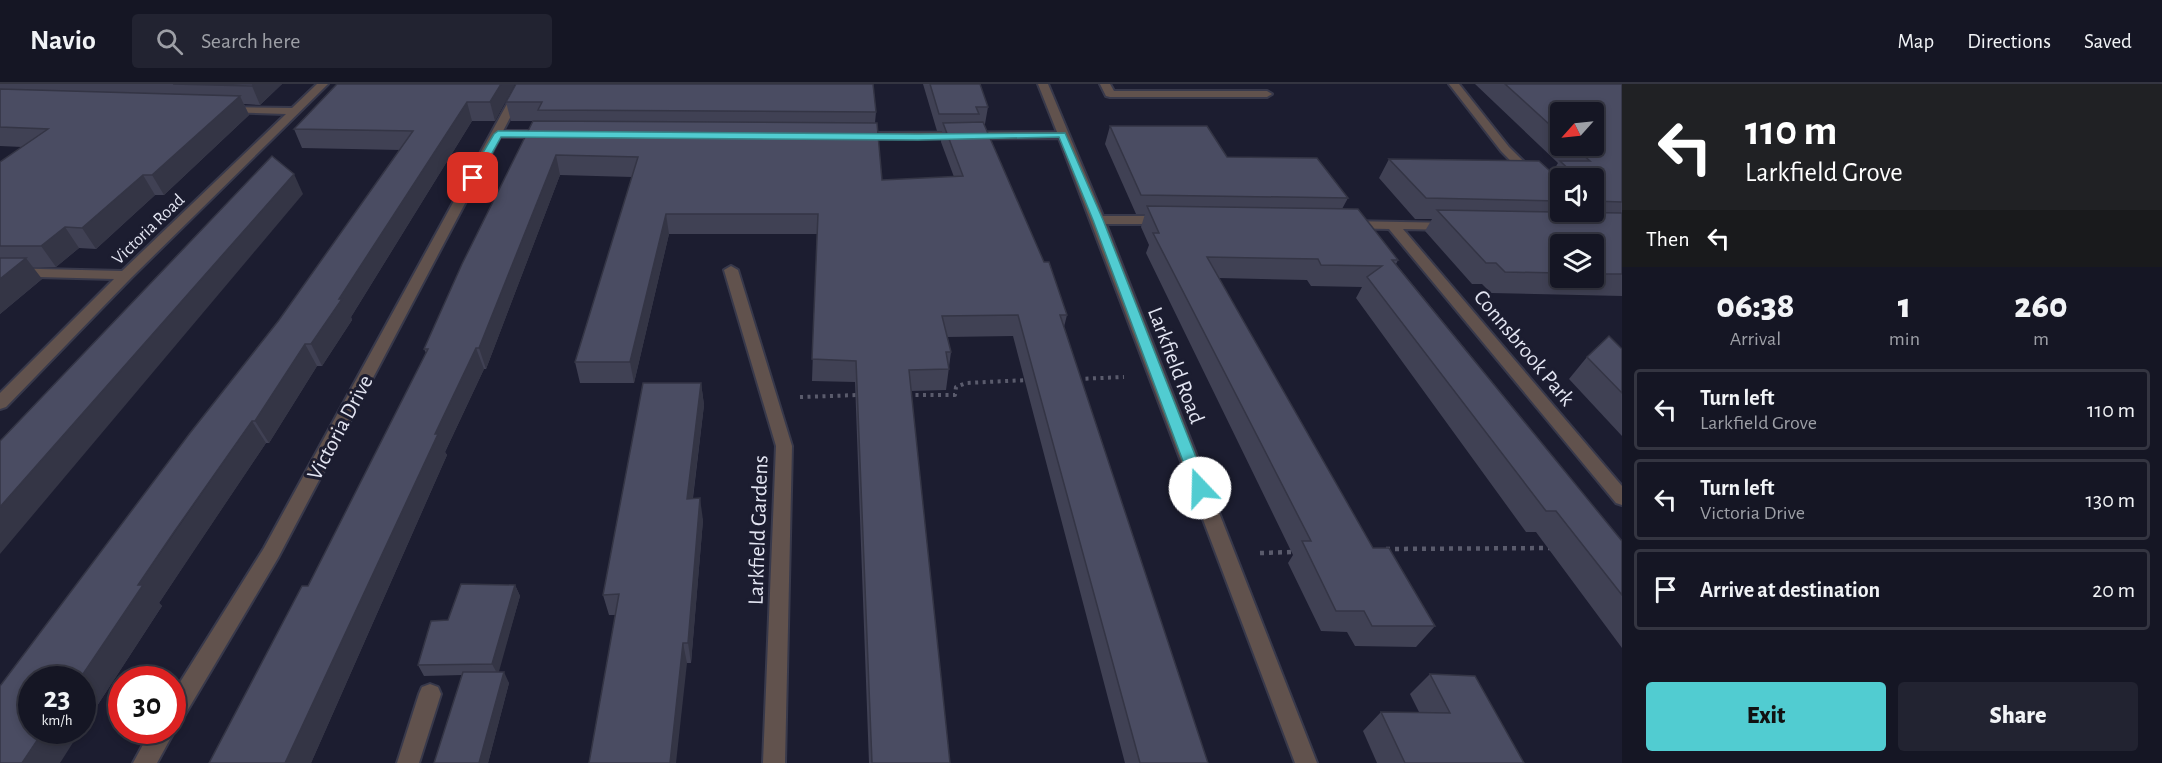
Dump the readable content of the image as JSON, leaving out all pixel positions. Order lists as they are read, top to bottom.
{
  "streets": {
    "street": [
      "Victoria Road",
      "Connsbrook Park",
      "Larkfield Road",
      "Victoria Drive",
      "Larkfield Gardens"
    ]
  },
  "north": "bottom left",
  "page": {
    "header": "Navio",
    "search": "Search here",
    "nav": ["Map", "Directions", "Saved"],
    "turn": ["110 m", "Larkfield Grove"],
    "then": "Then",
    "eta": [
      "06:38",
      "Arrival",
      "1",
      "min",
      "260",
      "m"
    ],
    "list": [
      {
        "name": "Turn left",
        "note": "Larkfield Grove",
        "value": "110 m"
      },
      {
        "name": "Turn left",
        "note": "Victoria Drive",
        "value": "130 m"
      },
      {
        "name": "Arrive at destination",
        "value": "20 m"
      }
    ],
    "speed": "23 km/h",
    "limit": "30",
    "buttons": ["Exit", "Share"]
  }
}
